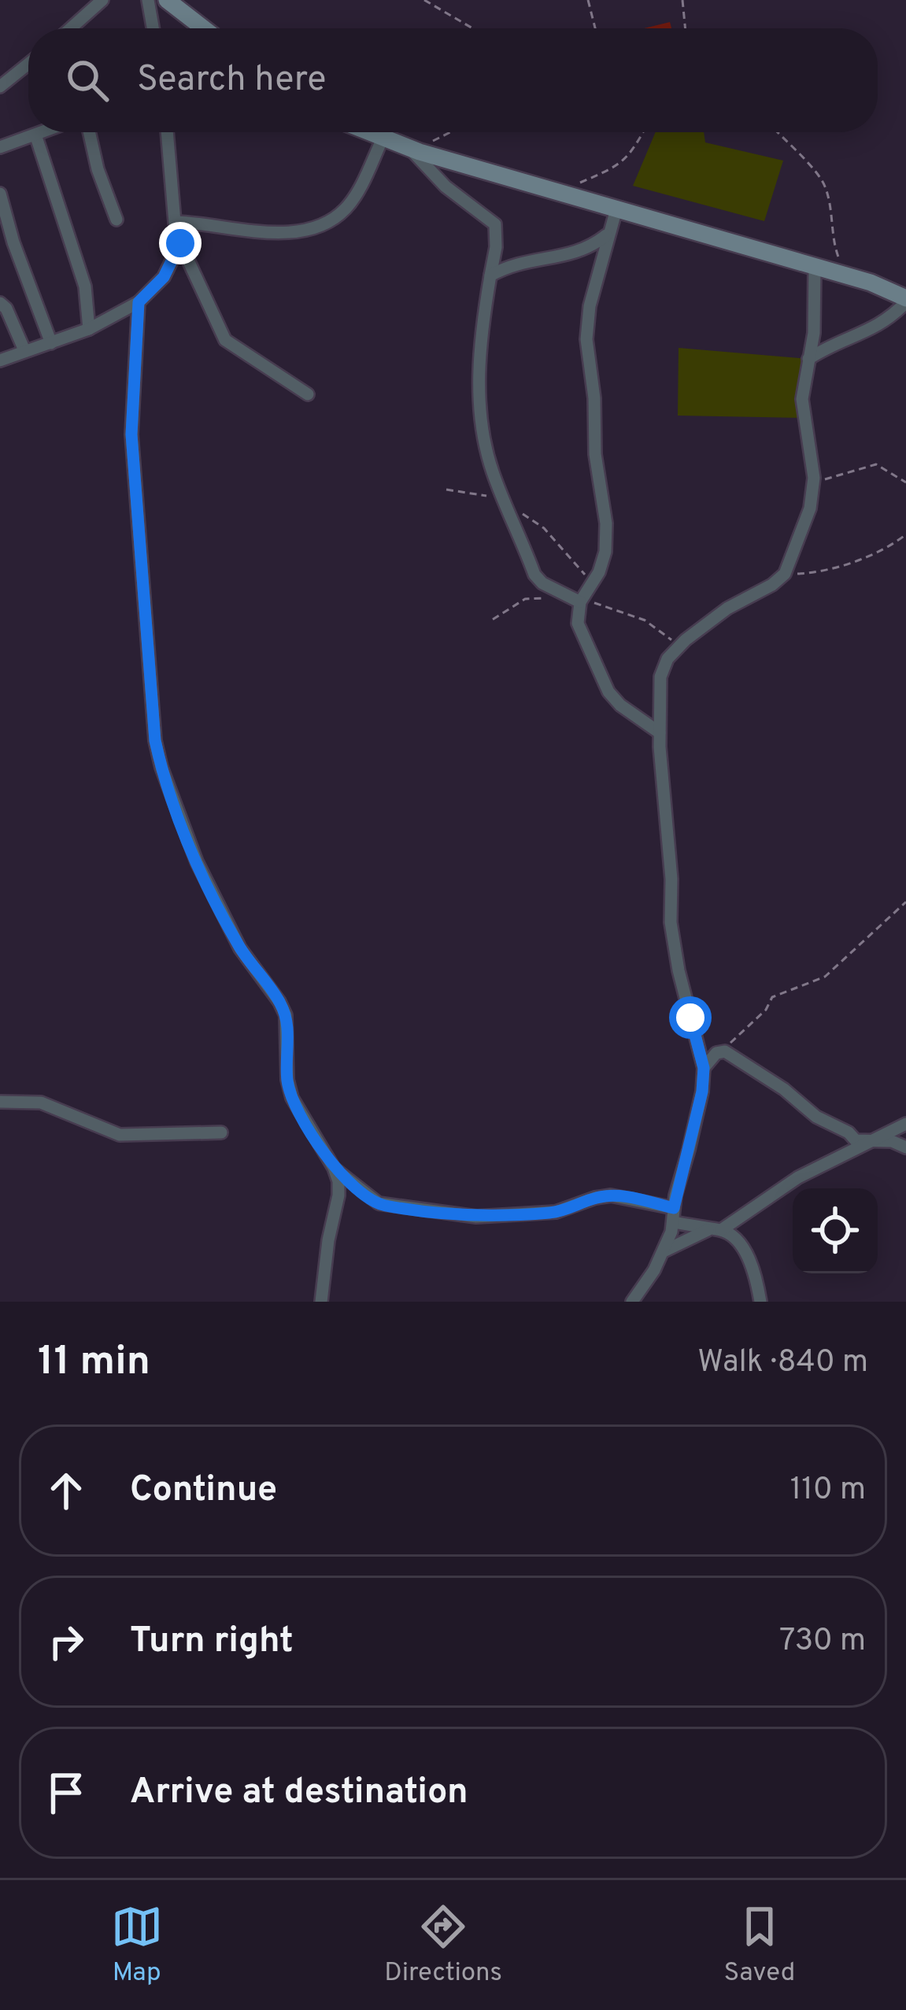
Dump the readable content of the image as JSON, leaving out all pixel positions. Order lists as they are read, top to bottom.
{
  "page": {
    "search": "Search here",
    "heading": ["11 min", "Walk · 840 m"],
    "list": [
      ["Continue", "110 m"],
      ["Turn right", "730 m"],
      "Arrive at destination"
    ],
    "nav": ["Map", "Directions", "Saved"]
  }
}
